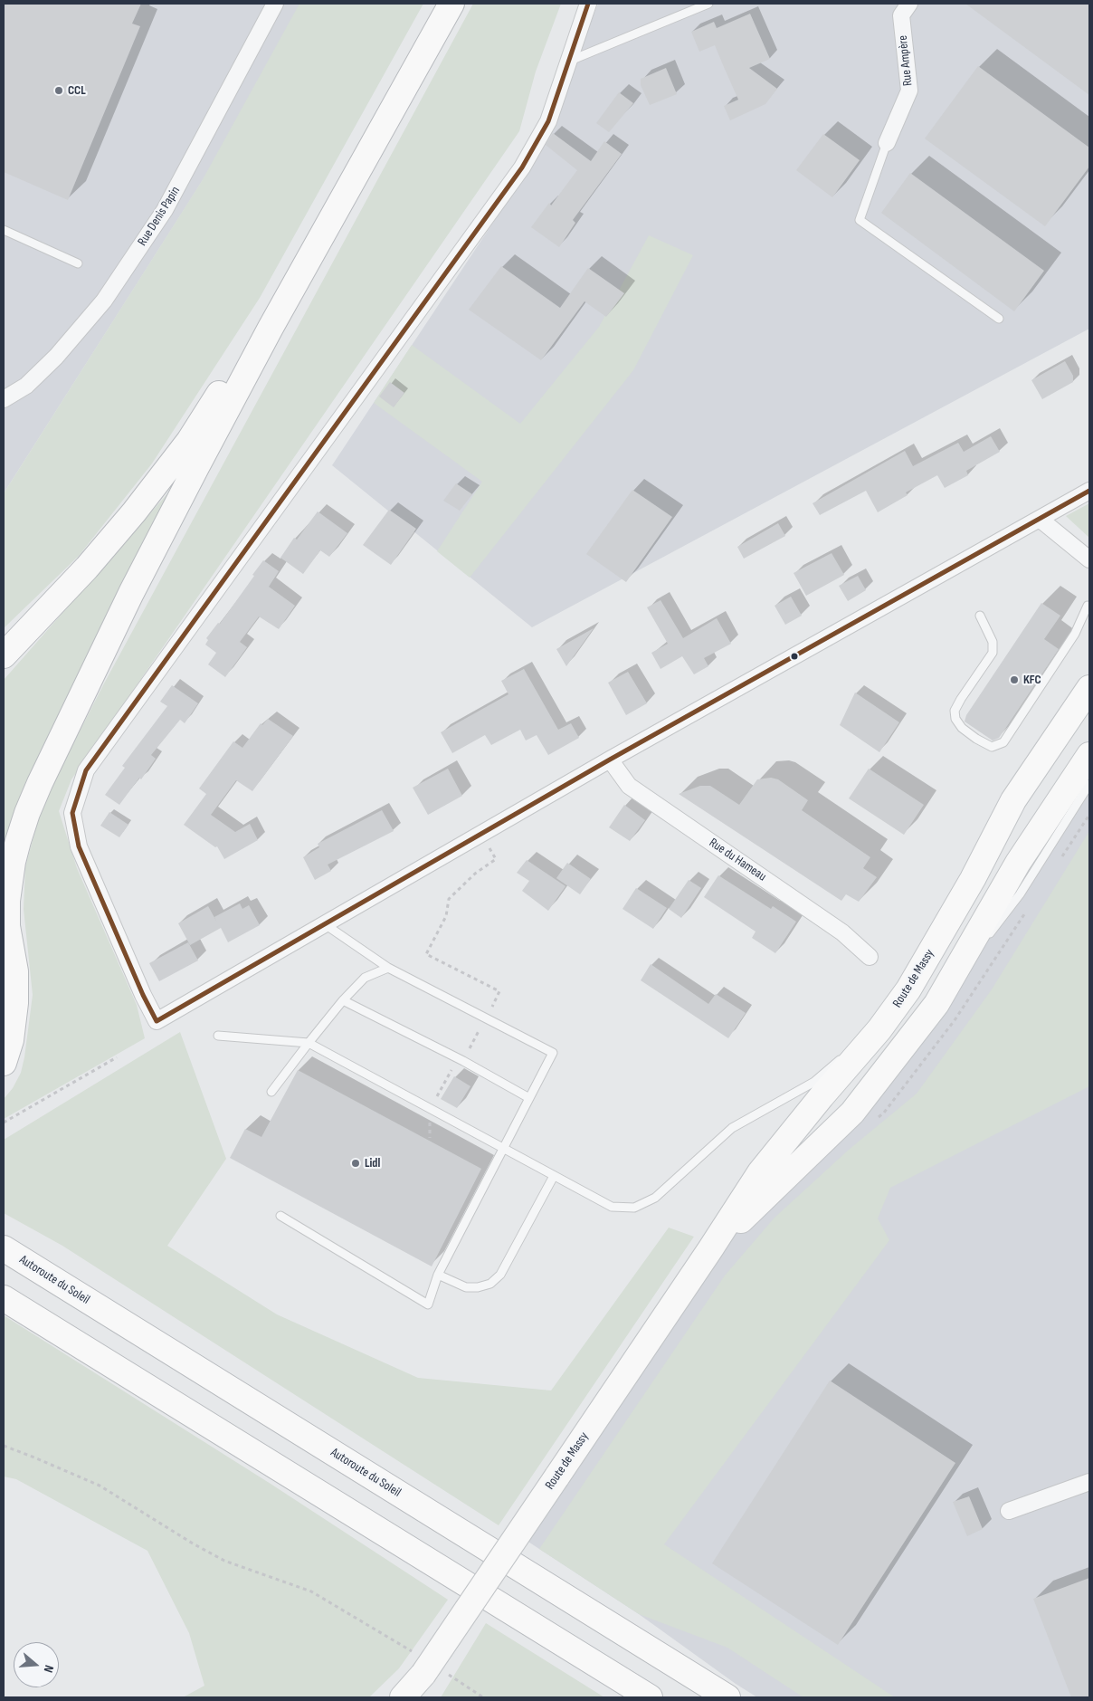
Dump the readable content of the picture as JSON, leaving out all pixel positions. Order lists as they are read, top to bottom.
{
  "streets": {
    "main road": ["Route de Massy", "Autoroute du Soleil"],
    "street": ["Rue Ampère", "Rue Denis Papin", "Rue du Hameau"]
  },
  "places": ["CCL", "KFC", "Lidl"],
  "north": "right"
}
